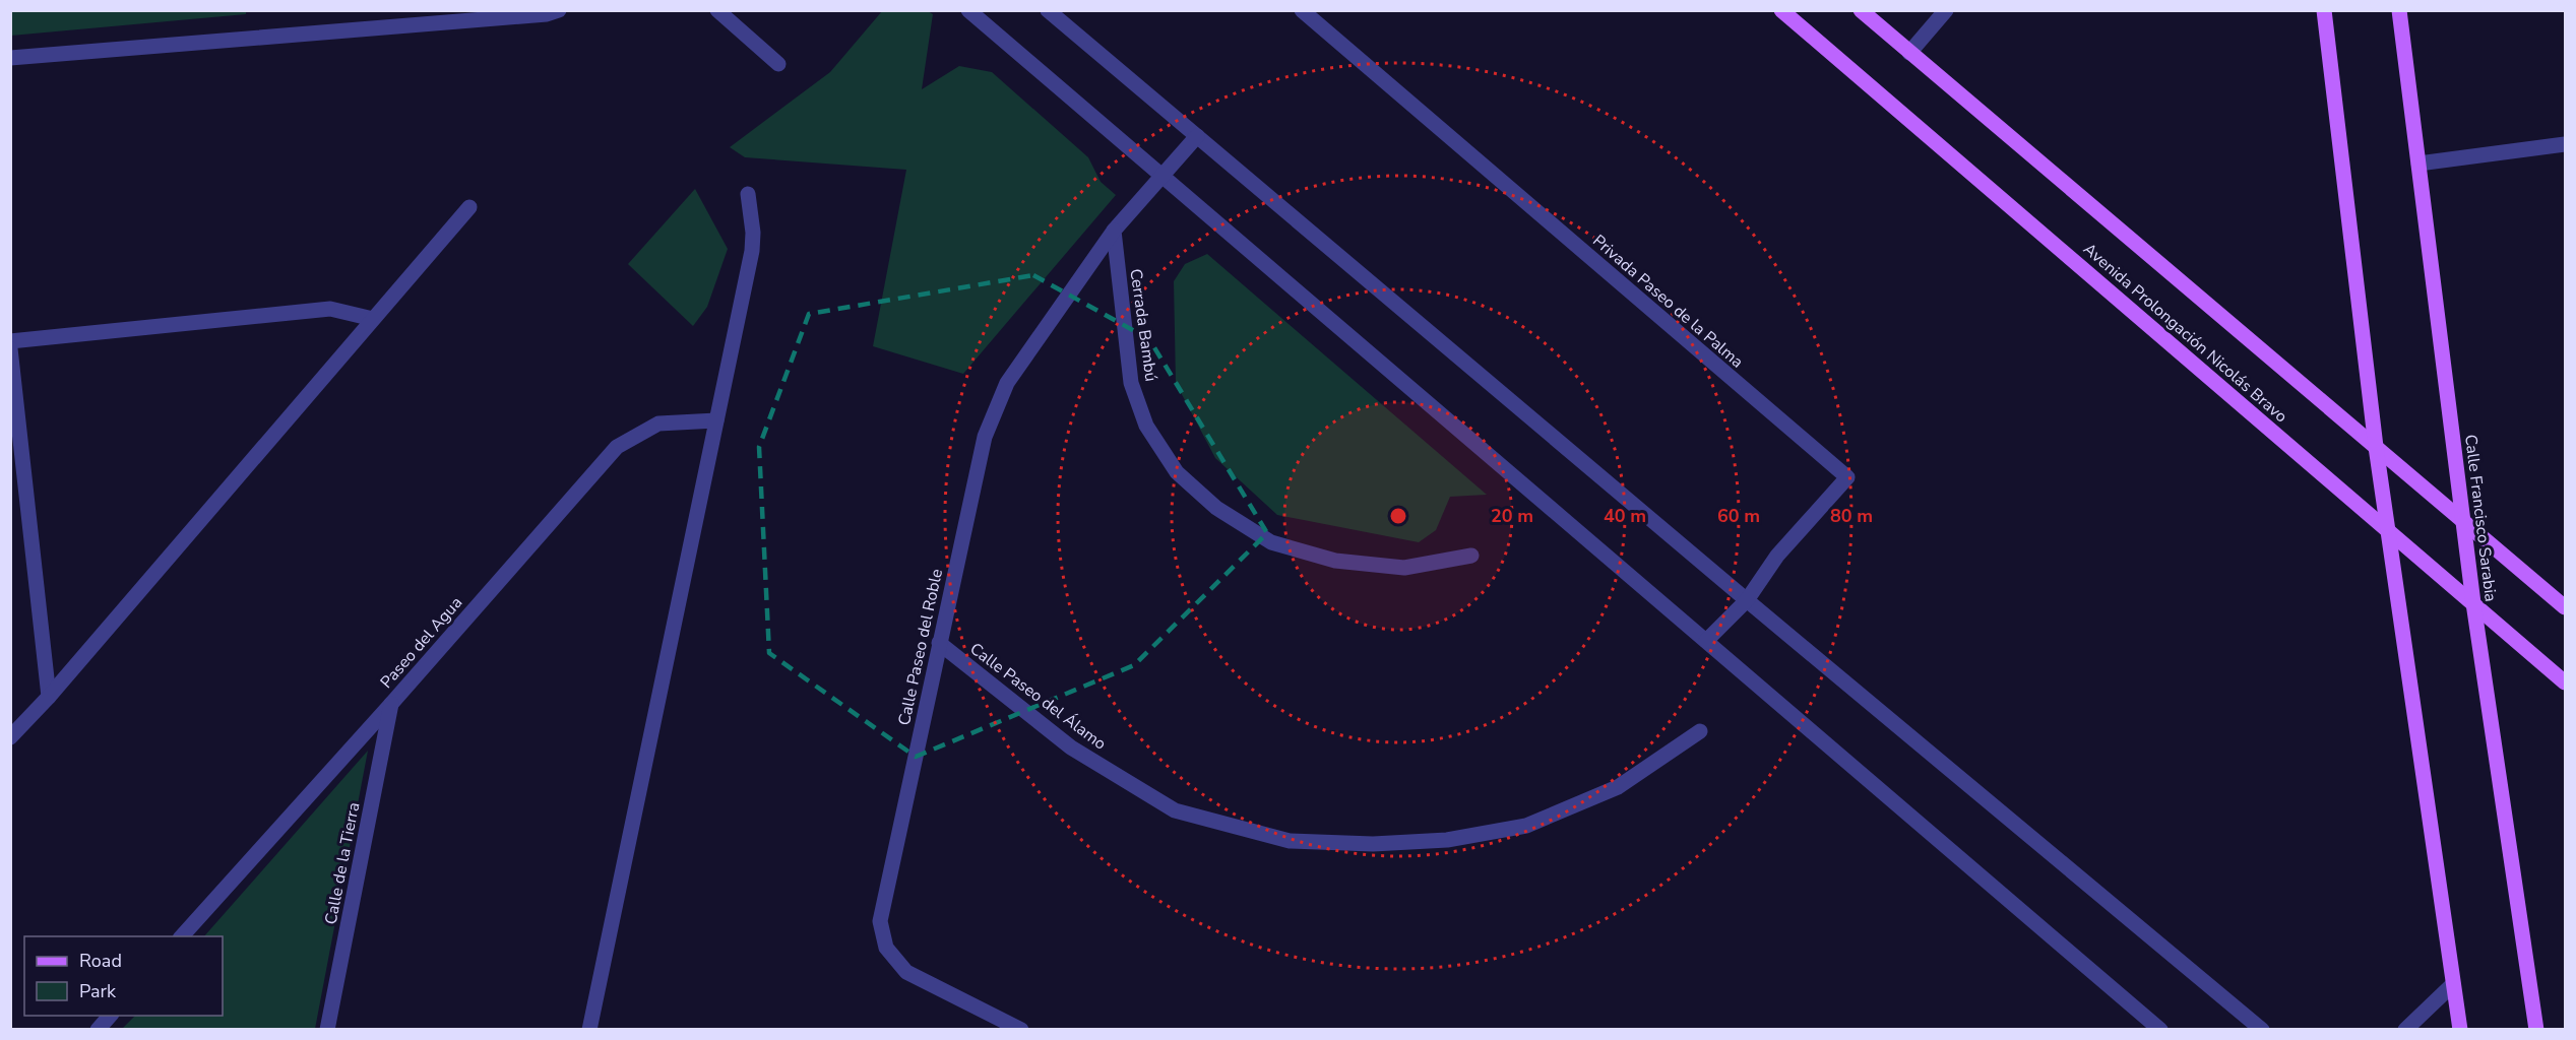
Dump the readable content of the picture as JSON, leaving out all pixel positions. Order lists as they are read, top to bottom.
{
  "streets": {
    "main road": ["Avenida Prolongación Nicolás Bravo", "Calle Francisco Sarabia"],
    "street": [
      "Privada Paseo de la Palma",
      "Cerrada Bambú",
      "Paseo del Agua",
      "Calle Paseo del Roble",
      "Calle Paseo del Álamo",
      "Calle de la Tierra"
    ]
  },
  "crossings": [
    ["Cerrada Bambú", "Calle Paseo del Roble"],
    ["Avenida Prolongación Nicolás Bravo", "Calle Francisco Sarabia"],
    ["Paseo del Agua", "Calle de la Tierra"],
    ["Calle Paseo del Roble", "Calle Paseo del Álamo"]
  ],
  "legend": ["Road", "Park"],
  "rings": [
    "20 m",
    "40 m",
    "60 m",
    "80 m"
  ]
}
